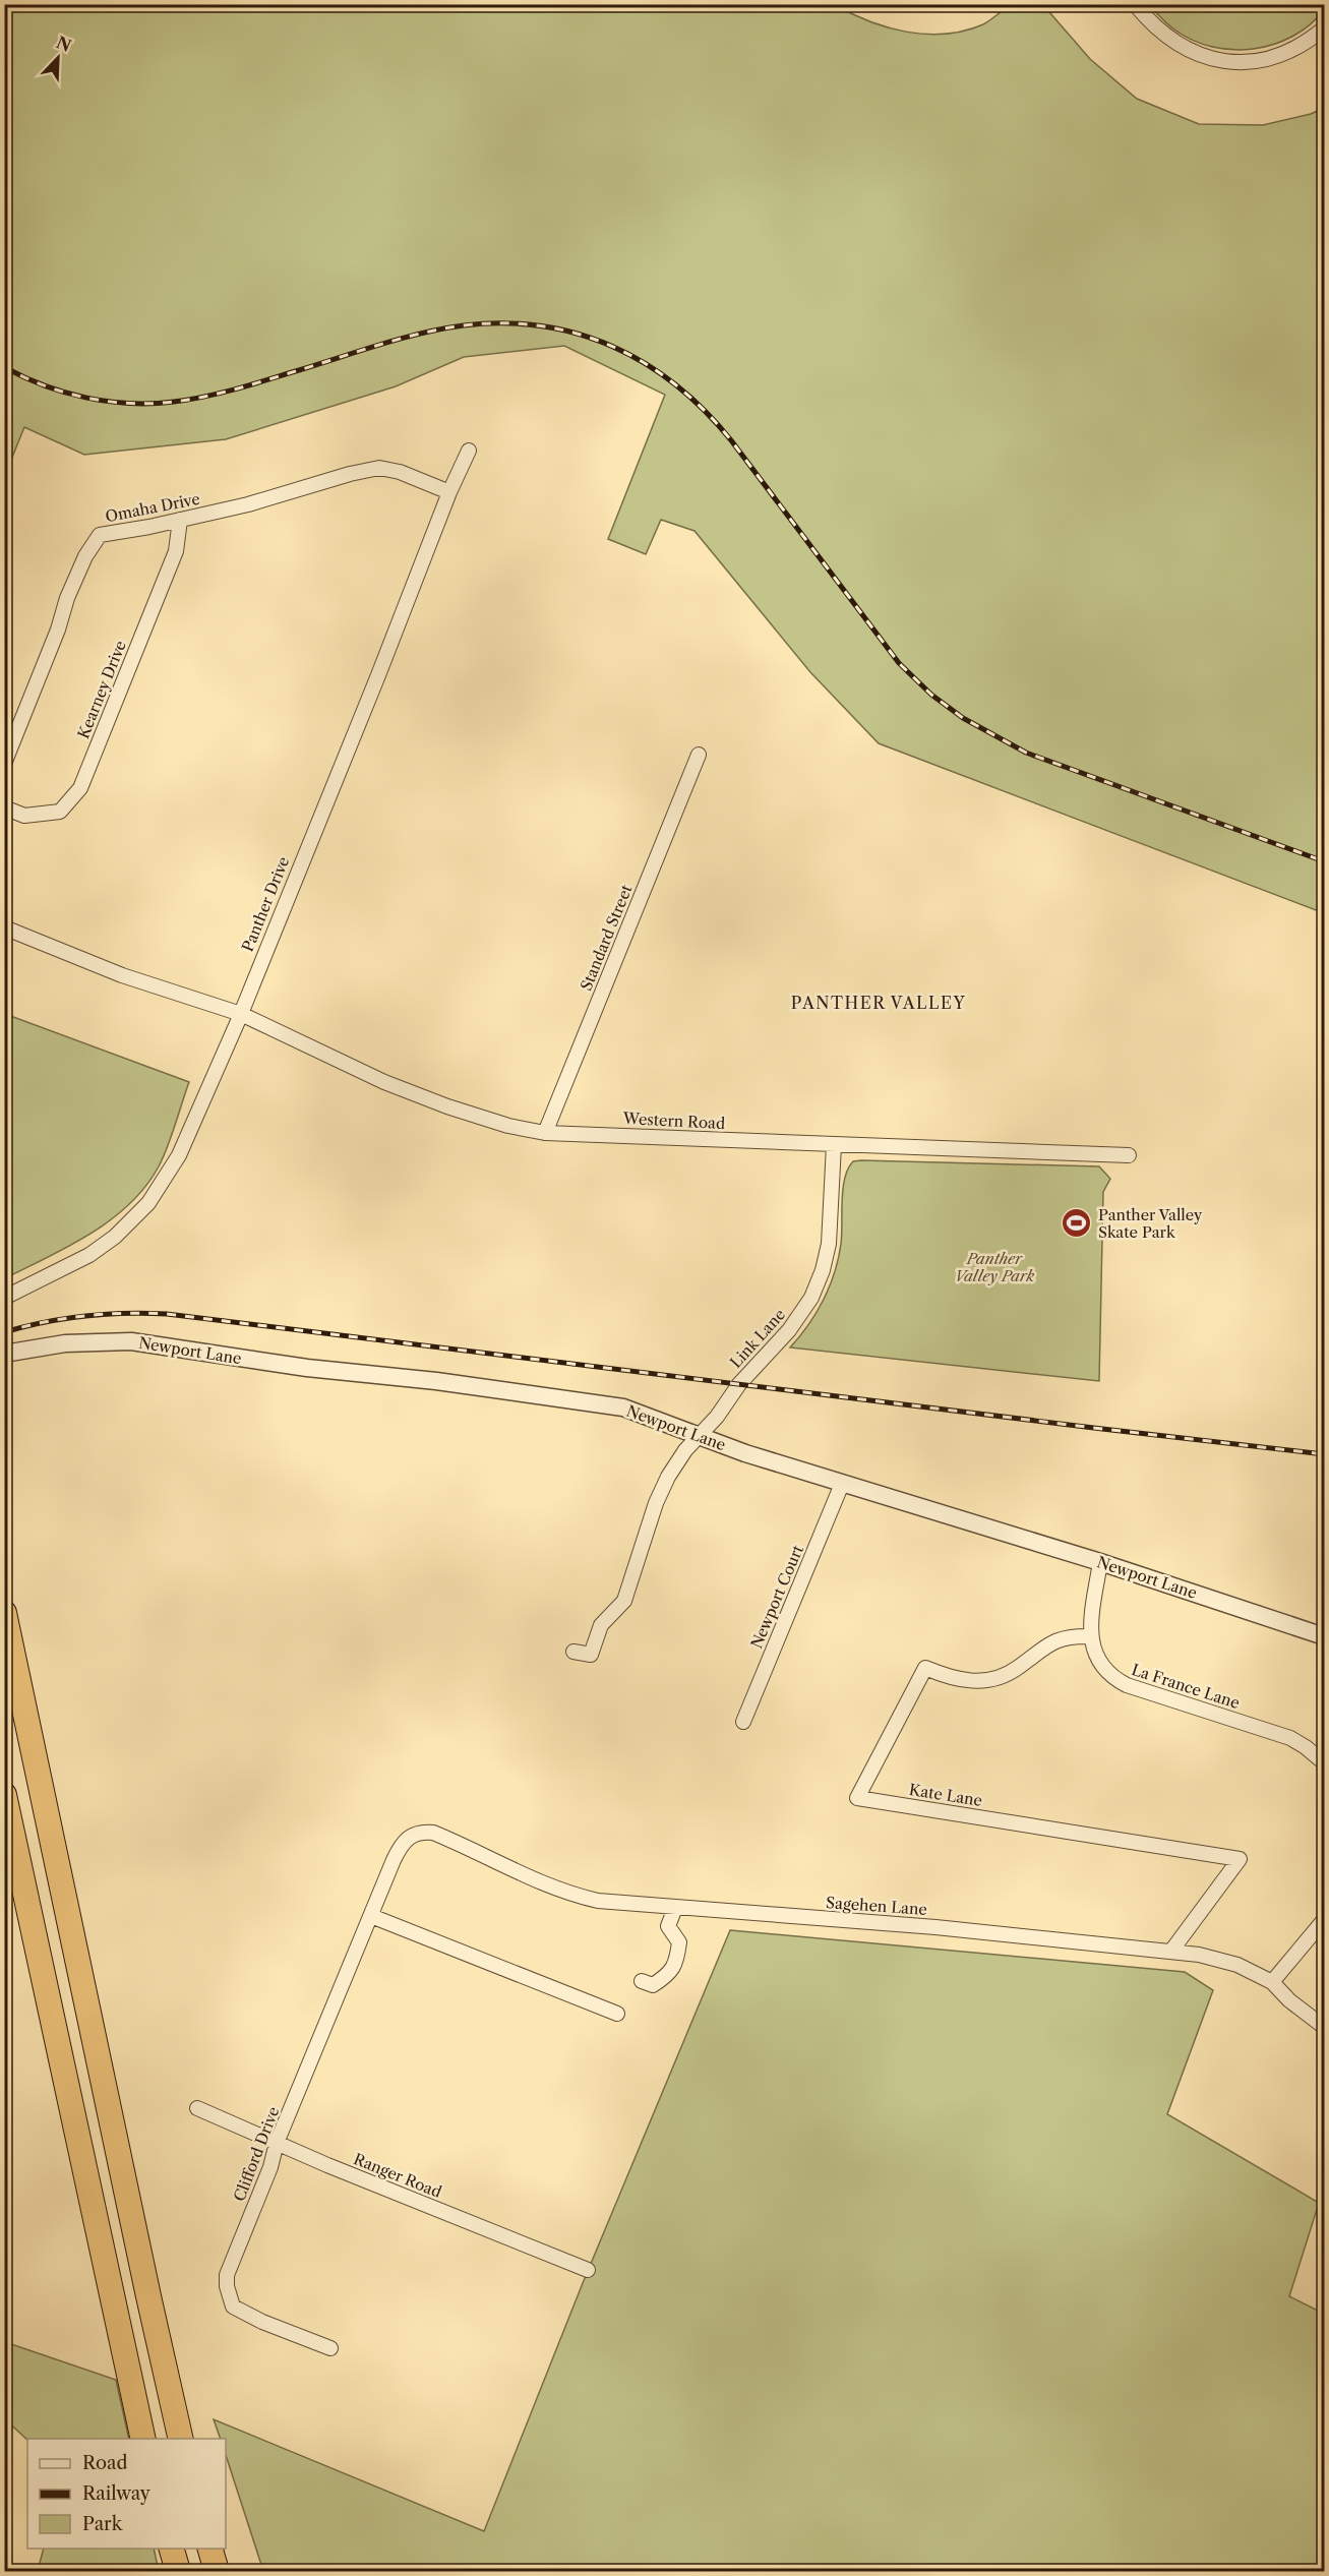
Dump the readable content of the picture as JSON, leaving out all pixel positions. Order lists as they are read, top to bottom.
{
  "streets": {
    "street": [
      "Omaha Drive",
      "Kearney Drive",
      "Panther Drive",
      "Standard Street",
      "Western Road",
      "Link Lane",
      "Newport Lane",
      "Newport Court",
      "La France Lane",
      "Kate Lane",
      "Sagehen Lane",
      "Clifford Drive",
      "Ranger Road"
    ]
  },
  "crossings": [
    ["Omaha Drive", "Kearney Drive"],
    ["Omaha Drive", "Panther Drive"],
    ["Panther Drive", "Western Road"],
    ["Standard Street", "Western Road"],
    ["Western Road", "Link Lane"],
    ["Link Lane", "Newport Lane"],
    ["Newport Lane", "Newport Court"],
    ["La France Lane", "Kate Lane"],
    ["Kate Lane", "Sagehen Lane"],
    ["Sagehen Lane", "Clifford Drive"],
    ["Clifford Drive", "Ranger Road"]
  ],
  "districts": ["PANTHER VALLEY"],
  "parks": ["Panther Valley Park"],
  "places": {
    "sports": ["Panther Valley Skate Park"]
  },
  "legend": ["Road", "Railway", "Park"],
  "north": "top right"
}
